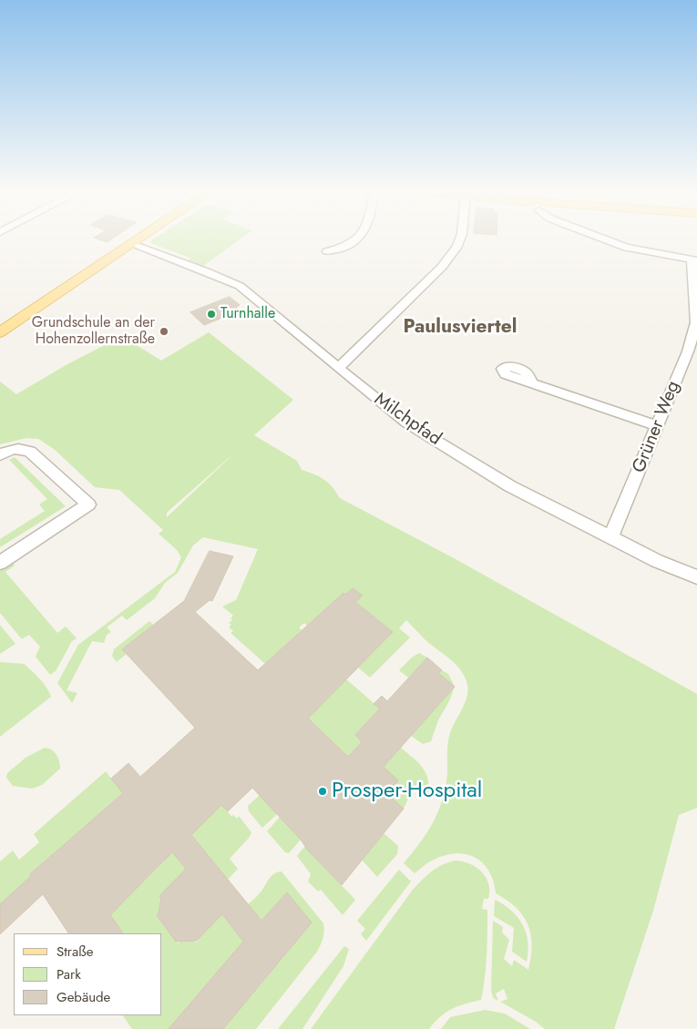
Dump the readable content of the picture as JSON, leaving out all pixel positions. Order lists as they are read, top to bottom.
{
  "streets": {
    "street": ["Milchpfad", "Grüner Weg"]
  },
  "crossings": [
    ["Milchpfad", "Grüner Weg"]
  ],
  "districts": ["Paulusviertel"],
  "places": ["Turnhalle", "Grundschule an der Hohenzollernstraße", "Prosper-Hospital"],
  "legend": ["Straße", "Park", "Gebäude"]
}
